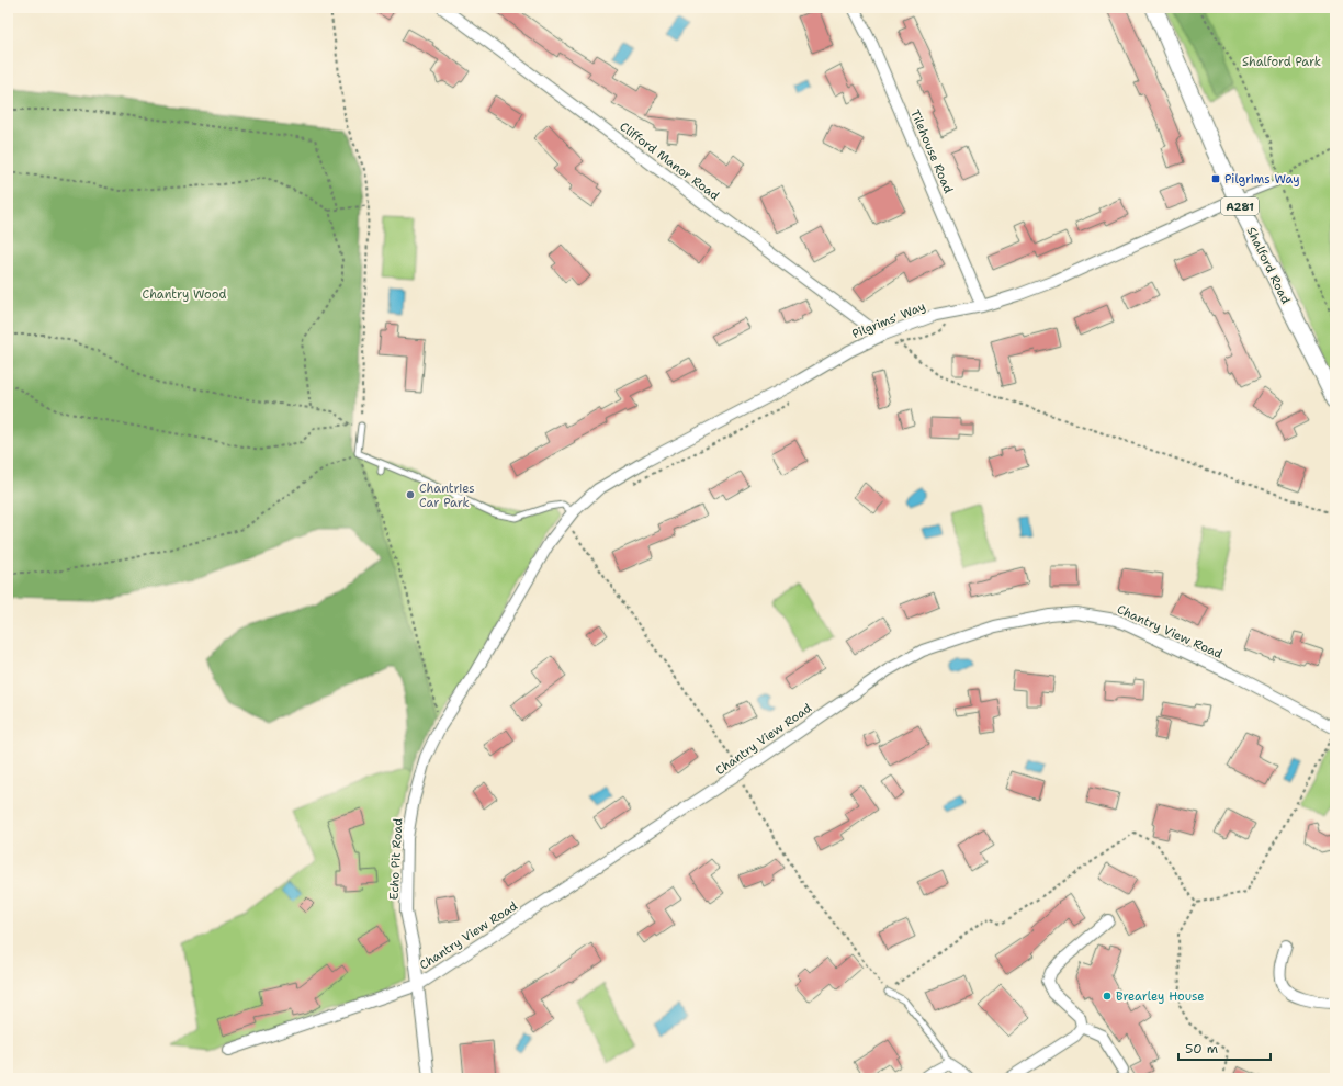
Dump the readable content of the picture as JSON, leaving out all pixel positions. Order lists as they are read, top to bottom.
{
  "streets": {
    "main road": ["A281", "Shalford Road"],
    "street": [
      "Tilehouse Road",
      "Clifford Manor Road",
      "Pilgrims' Way",
      "Chantry View Road",
      "Echo Pit Road"
    ]
  },
  "crossings": [
    ["Tilehouse Road", "Pilgrims' Way"],
    ["Clifford Manor Road", "Pilgrims' Way"],
    ["Shalford Road", "Pilgrims' Way"],
    ["Pilgrims' Way", "Echo Pit Road"],
    ["Chantry View Road", "Echo Pit Road"]
  ],
  "parks": ["Shalford Park", "Chantry Wood"],
  "places": {
    "transit": ["Pilgrims Way"],
    "other": ["Chantries Car Park", "Brearley House"]
  },
  "scale_bar": "50 m"
}
